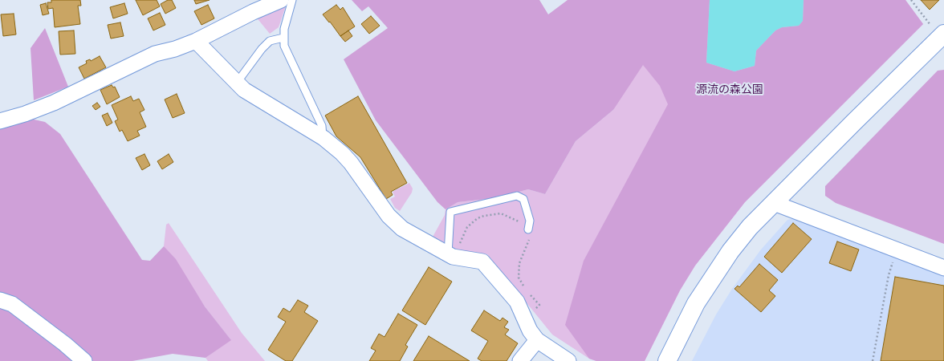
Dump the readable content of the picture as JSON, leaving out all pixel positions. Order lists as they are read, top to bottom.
{
  "parks": ["源流の森公園"]
}
